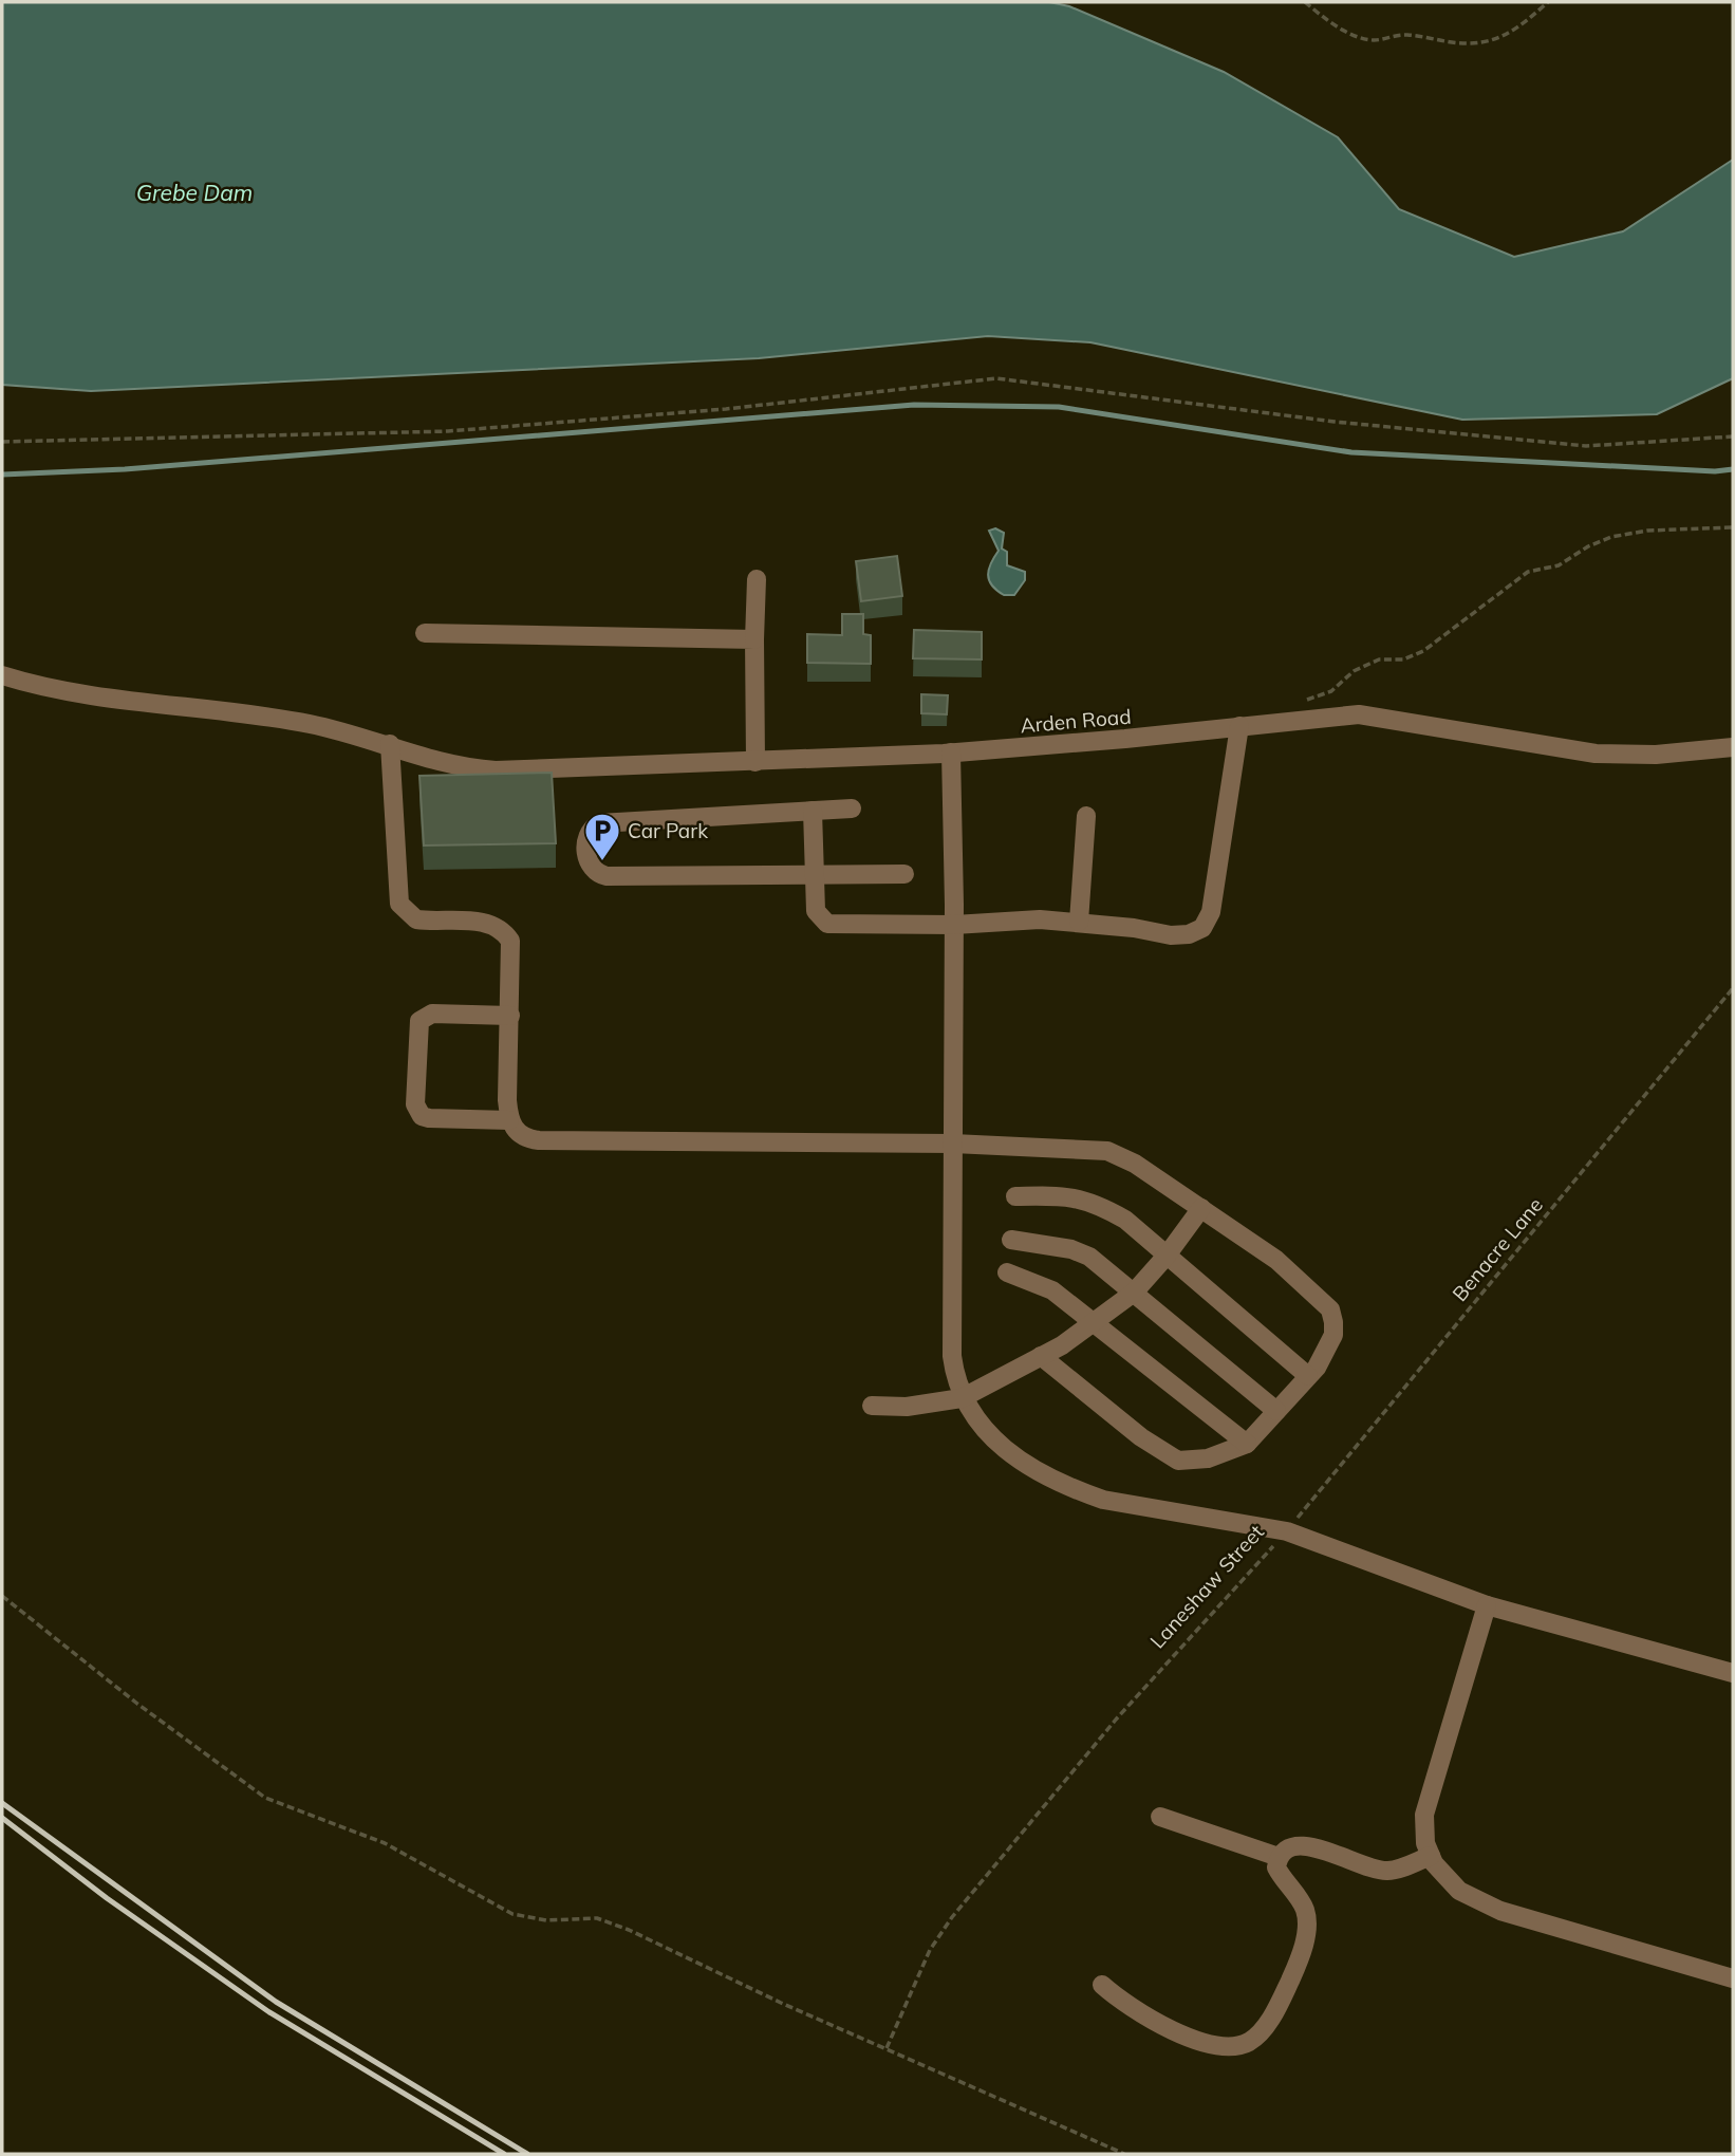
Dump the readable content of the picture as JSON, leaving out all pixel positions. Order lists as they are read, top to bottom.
{
  "streets": {
    "street": ["Arden Road", "Laneshaw Street"],
    "path": ["Benacre Lane"]
  },
  "crossings": [
    ["Benacre Lane", "Laneshaw Street"]
  ],
  "water": ["Grebe Dam"],
  "places": {
    "parking": ["Car Park"]
  }
}
